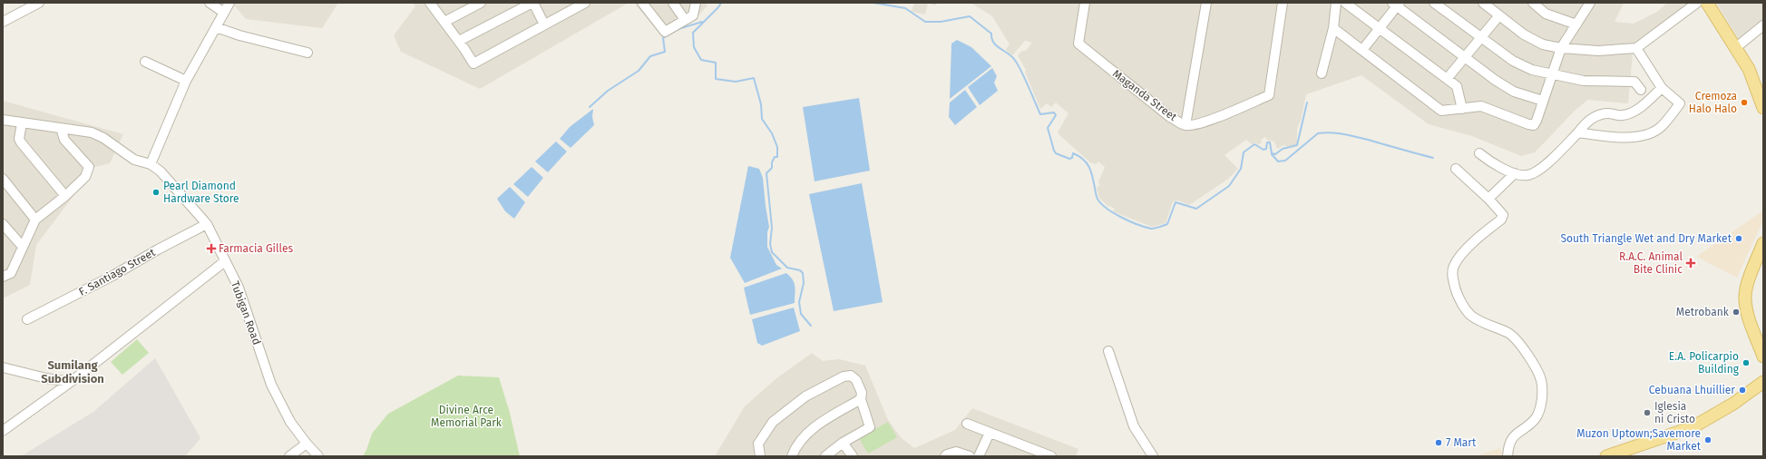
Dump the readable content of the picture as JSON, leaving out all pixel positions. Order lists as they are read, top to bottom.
{
  "streets": {
    "street": ["Maganda Street", "F. Santiago Street", "Tubigan Road"]
  },
  "crossings": [
    ["F. Santiago Street", "Tubigan Road"]
  ],
  "districts": ["Sumilang Subdivision"],
  "parks": ["Divine Arce Memorial Park"],
  "places": {
    "other": [
      "Cremoza Halo Halo",
      "Pearl Diamond Hardware Store",
      "South Triangle Wet and Dry Market",
      "Metrobank",
      "E.A. Policarpio Building",
      "Cebuana Lhuillier",
      "Iglesia ni Cristo",
      "Muzon Uptown;Savemore Market",
      "7 Mart"
    ],
    "health": ["Farmacia Gilles", "R.A.C. Animal Bite Clinic"]
  }
}
